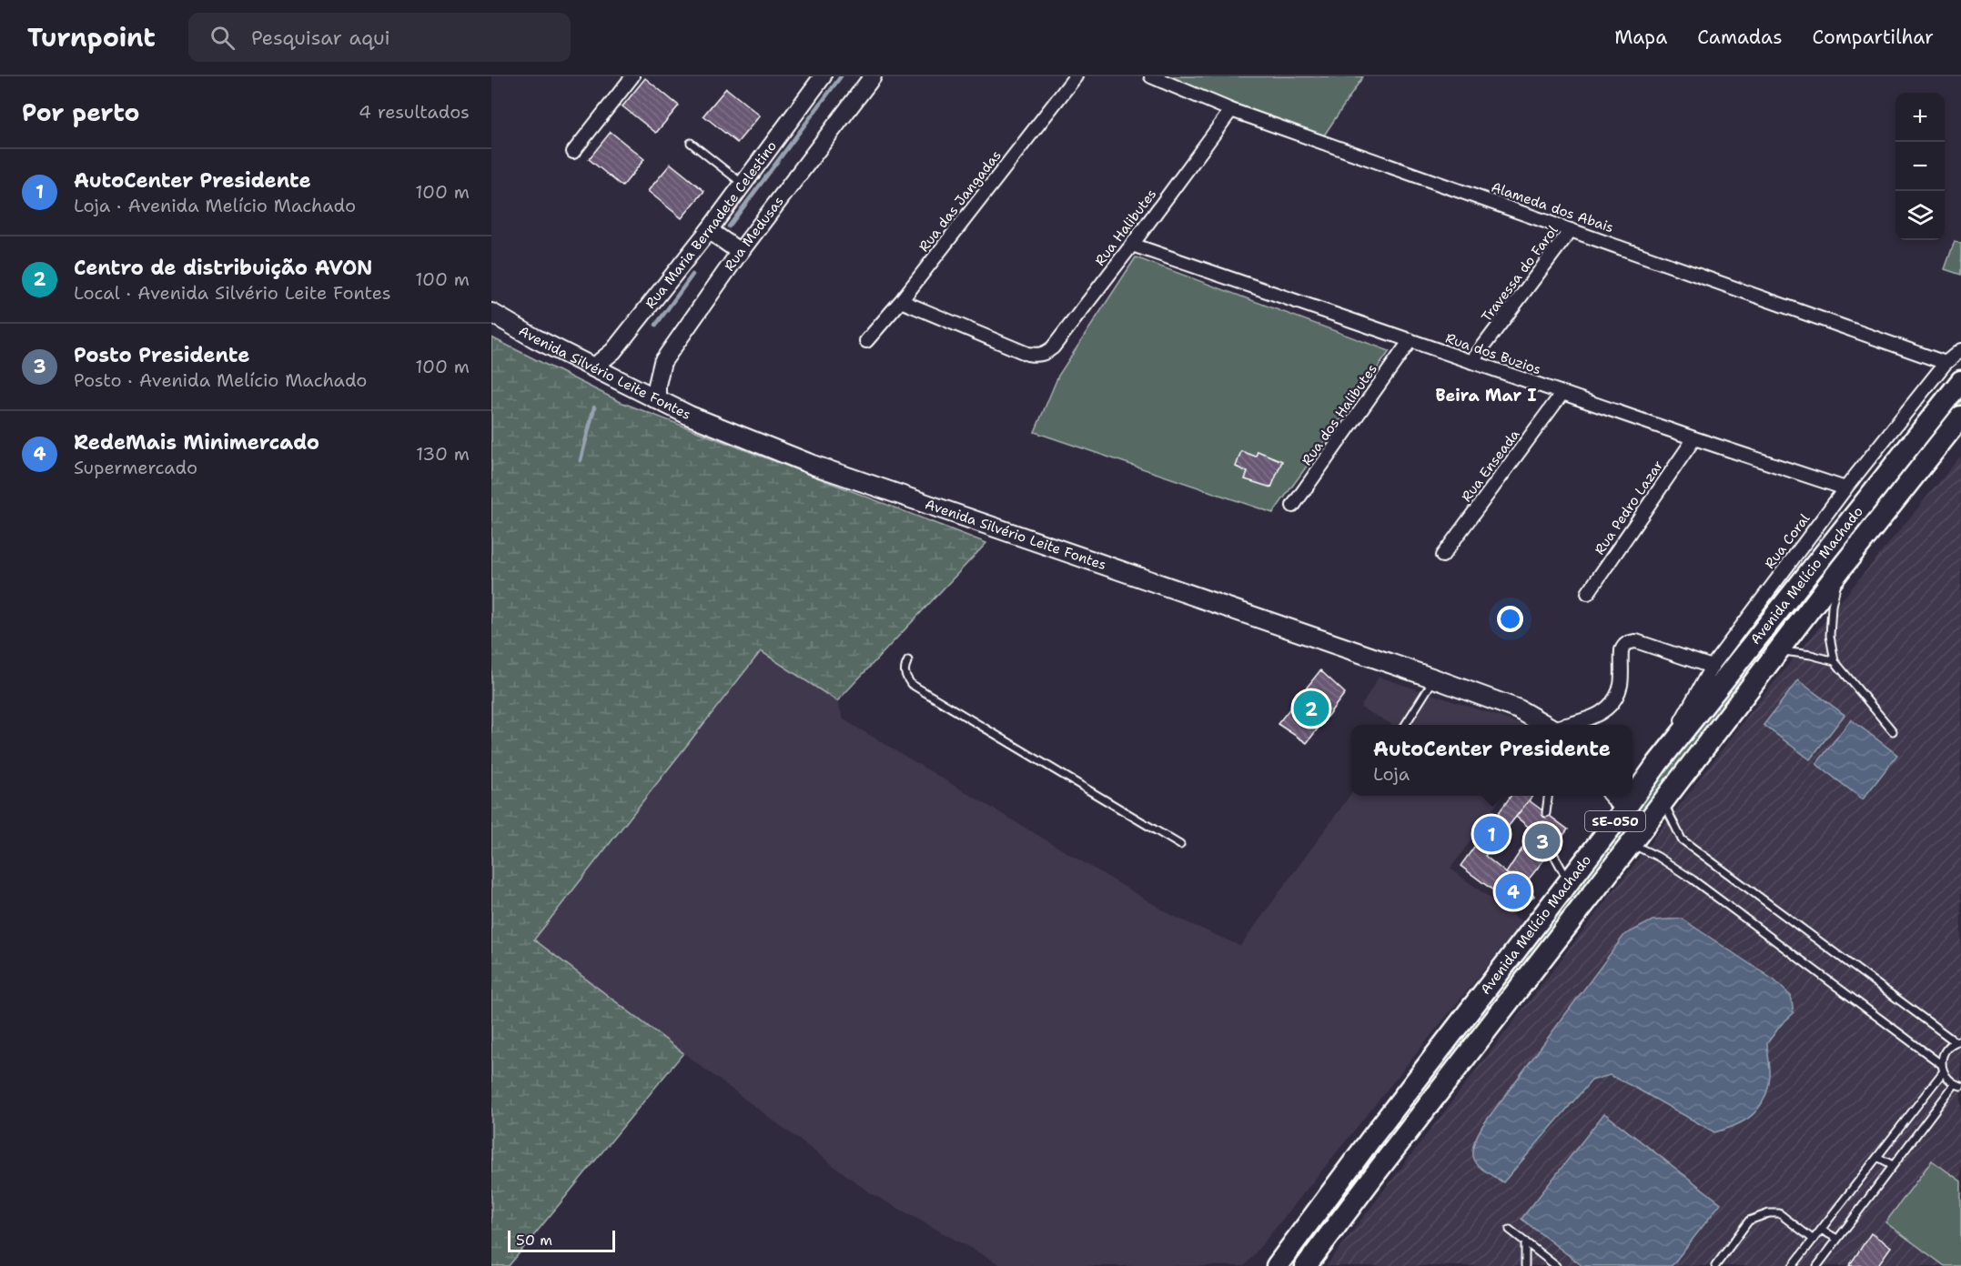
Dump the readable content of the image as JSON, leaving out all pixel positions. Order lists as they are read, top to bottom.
{
  "streets": {
    "main road": ["Avenida Silvério Leite Fontes", "Avenida Melício Machado", "SE-050"],
    "street": [
      "Rua das Jangadas",
      "Alameda dos Abais",
      "Rua Maria Bernadete Celestino",
      "Rua Halibutes",
      "Rua Medusas",
      "Travessa do Farol",
      "Rua dos Buzios",
      "Rua dos Halibutes",
      "Rua Enseada",
      "Rua Pedro Lazar",
      "Rua Coral"
    ]
  },
  "crossings": [
    ["Rua das Jangadas", "Rua Halibutes"],
    ["Alameda dos Abais", "Rua Halibutes"],
    ["Alameda dos Abais", "Travessa do Farol"],
    ["Alameda dos Abais", "Rua Coral"],
    ["Rua Maria Bernadete Celestino", "Avenida Silvério Leite Fontes"],
    ["Rua Halibutes", "Rua dos Buzios"],
    ["Rua Medusas", "Avenida Silvério Leite Fontes"],
    ["Travessa do Farol", "Rua dos Buzios"],
    ["Rua dos Buzios", "Rua dos Halibutes"],
    ["Rua dos Buzios", "Rua Enseada"],
    ["Rua dos Buzios", "Rua Pedro Lazar"],
    ["Rua dos Buzios", "Rua Coral"],
    ["Rua Coral", "Avenida Melício Machado"]
  ],
  "districts": ["Beira Mar I"],
  "scale_bar": "50 m",
  "page": {
    "header": "Turnpoint",
    "search": "Pesquisar aqui",
    "nav": ["Mapa", "Camadas", "Compartilhar"],
    "heading": ["Por perto", "4 resultados"],
    "map_buttons": ["+", "−"],
    "list": [
      {
        "mark": "1",
        "name": "AutoCenter Presidente",
        "note": "Loja · Avenida Melício Machado",
        "value": "100 m"
      },
      {
        "mark": "2",
        "name": "Centro de distribuição AVON",
        "note": "Local · Avenida Silvério Leite Fontes",
        "value": "100 m"
      },
      {
        "mark": "3",
        "name": "Posto Presidente",
        "note": "Posto · Avenida Melício Machado",
        "value": "100 m"
      },
      {
        "mark": "4",
        "name": "RedeMais Minimercado",
        "note": "Supermercado",
        "value": "130 m"
      }
    ],
    "pins": [
      "2",
      "1",
      "3",
      "4"
    ],
    "popup": ["AutoCenter Presidente", "Loja"],
    "scale": "50 m"
  }
}
